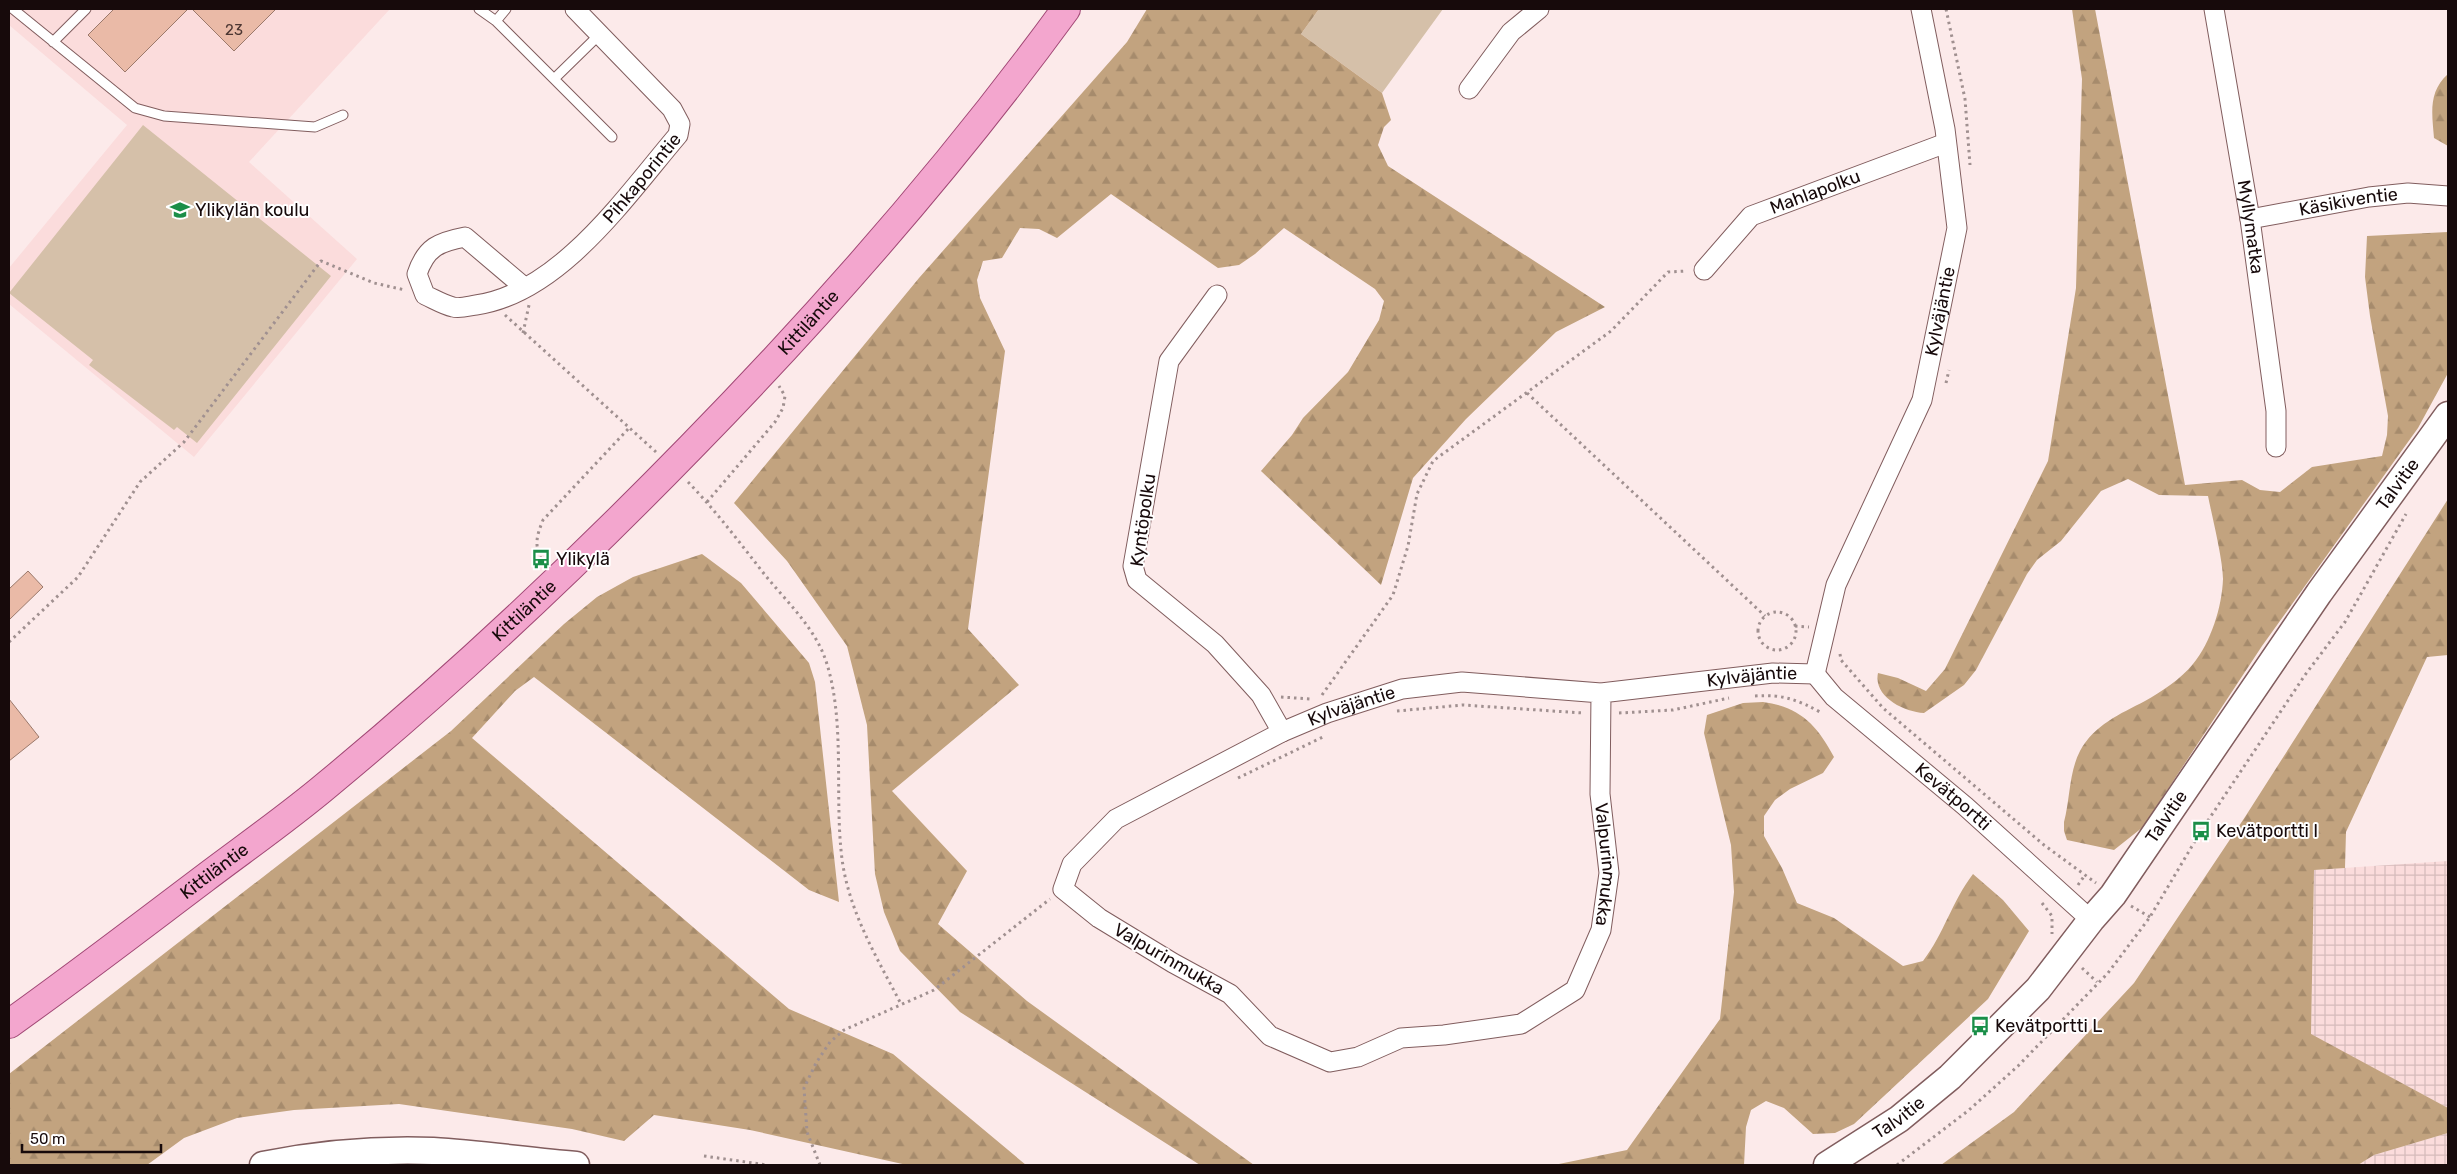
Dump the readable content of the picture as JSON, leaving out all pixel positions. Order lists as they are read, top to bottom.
{
  "streets": {
    "main road": ["Kittiläntie"],
    "street": [
      "Pihkaporintie",
      "Mahlapolku",
      "Käsikiventie",
      "Myllymatka",
      "Kylväjäntie",
      "Talvitie",
      "Kyntöpolku",
      "Kevätportti",
      "Valpurinmukka"
    ]
  },
  "crossings": [
    ["Mahlapolku", "Kylväjäntie"],
    ["Käsikiventie", "Myllymatka"],
    ["Kylväjäntie", "Kyntöpolku"],
    ["Kylväjäntie", "Kevätportti"],
    ["Kylväjäntie", "Valpurinmukka"],
    ["Talvitie", "Kevätportti"]
  ],
  "places": {
    "school or university": ["Ylikylän koulu"],
    "bus stop": ["Ylikylä", "Kevätportti I", "Kevätportti L"]
  },
  "house_numbers": ["23"],
  "scale_bar": "50 m"
}
